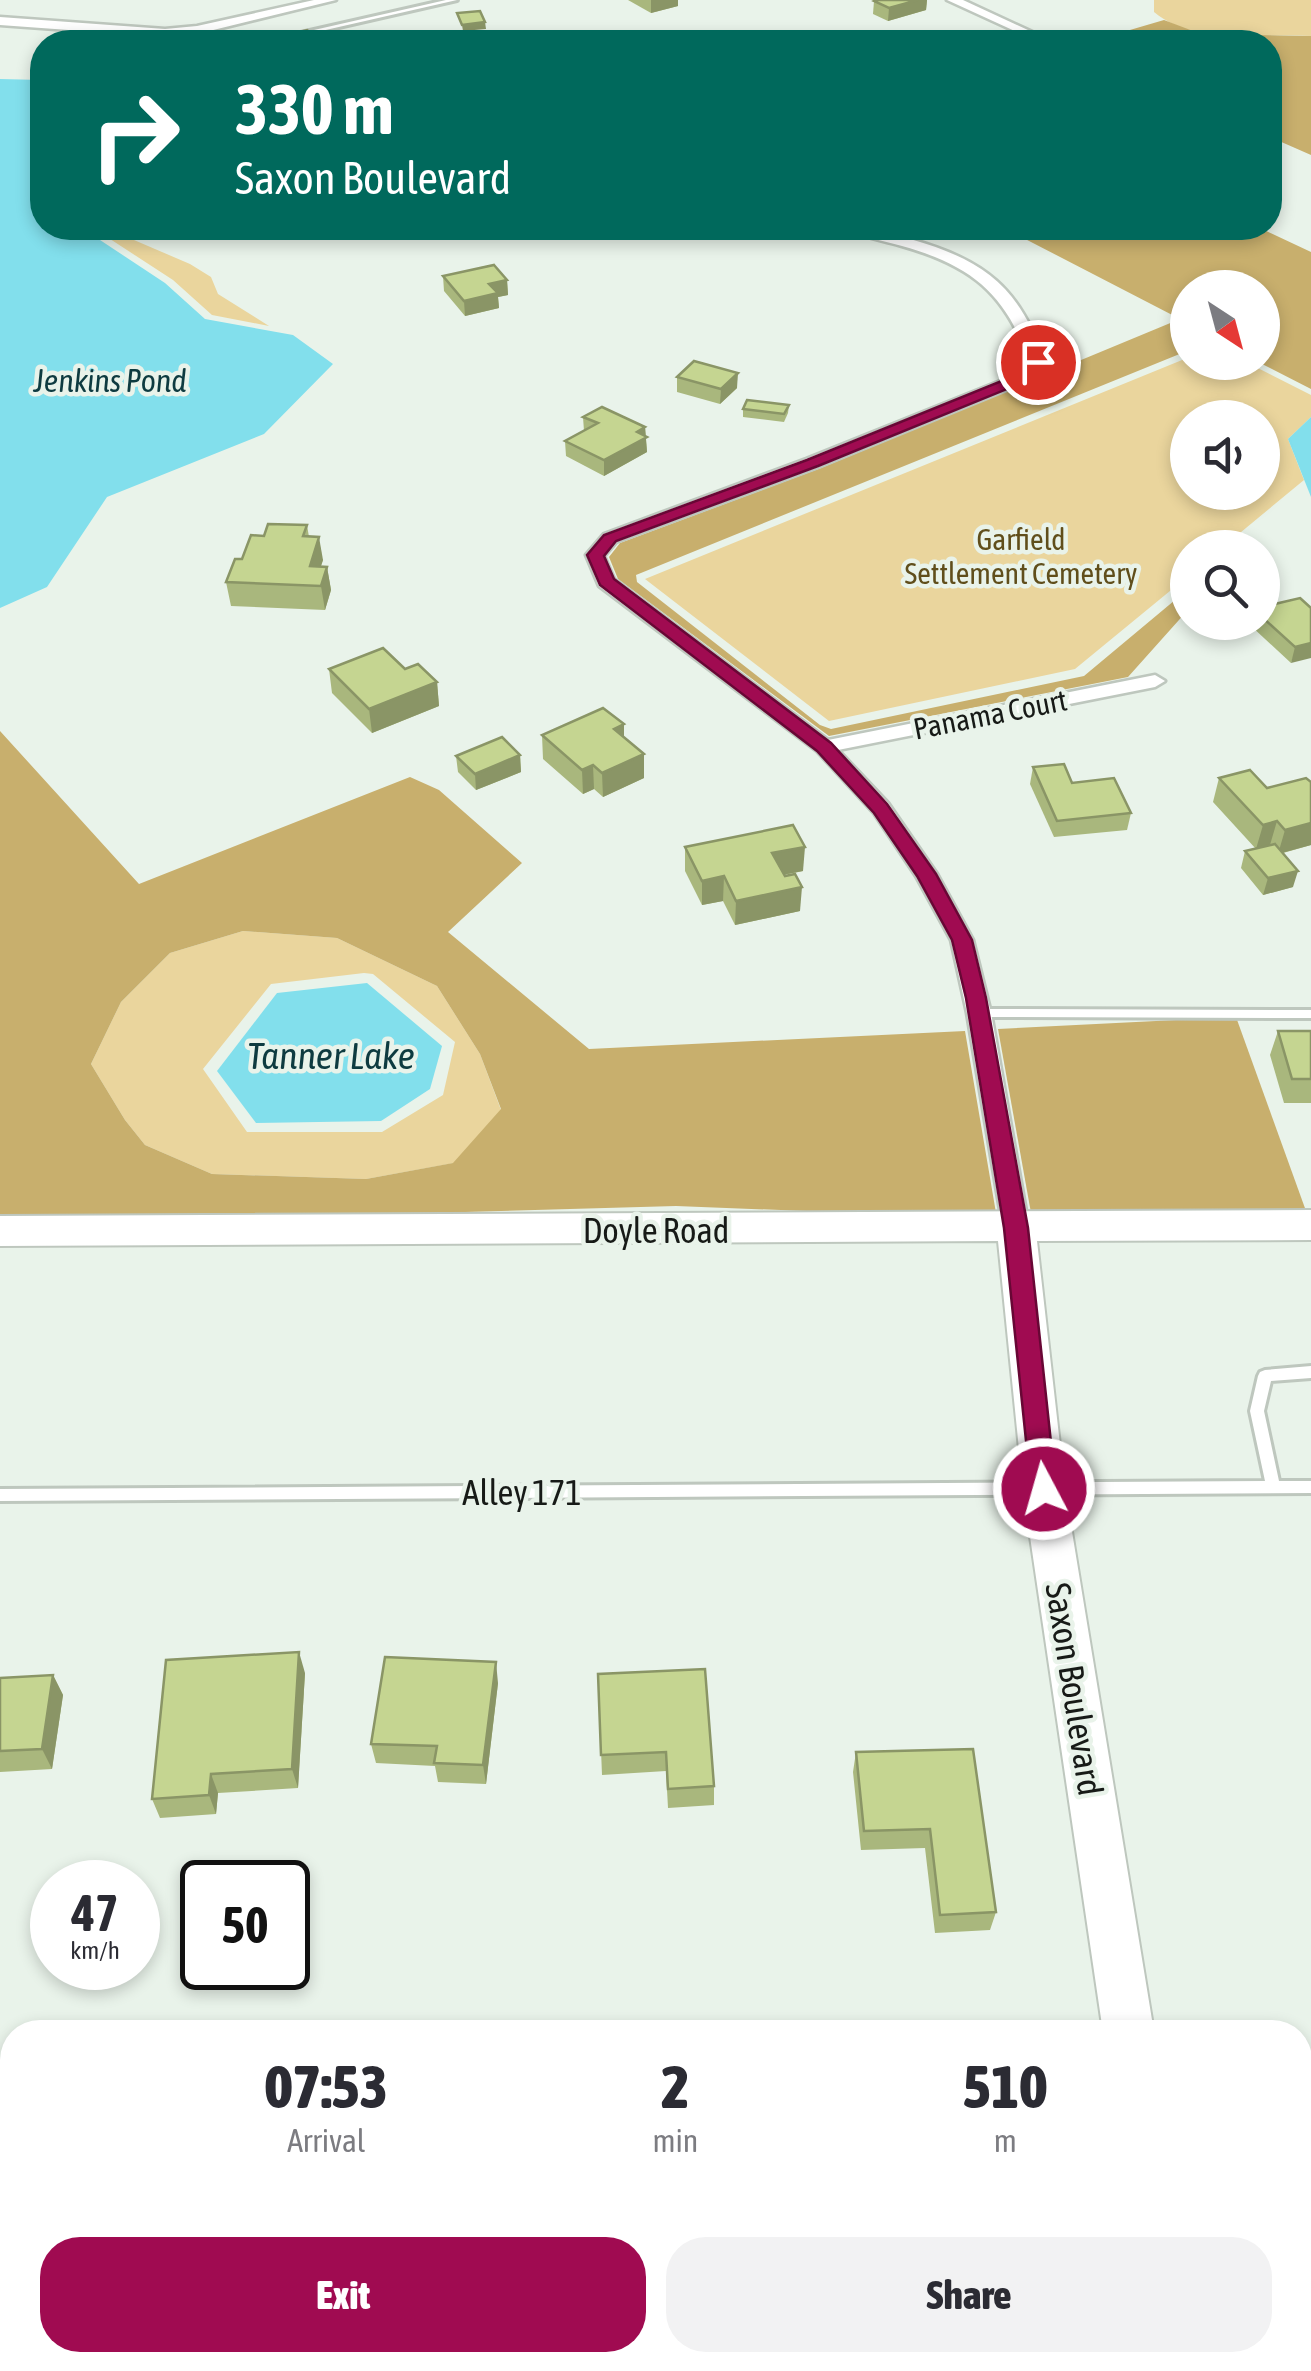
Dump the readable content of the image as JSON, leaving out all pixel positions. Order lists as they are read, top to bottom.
{
  "streets": {
    "main road": ["Doyle Road", "Saxon Boulevard"],
    "street": ["Panama Court"],
    "lane": ["Alley 171"]
  },
  "crossings": [
    ["Panama Court", "Saxon Boulevard"],
    ["Doyle Road", "Saxon Boulevard"],
    ["Alley 171", "Saxon Boulevard"]
  ],
  "water": ["Jenkins Pond", "Tanner Lake"],
  "parks": ["Garfield Settlement Cemetery"],
  "north": "bottom right",
  "page": {
    "turn": ["330 m", "Saxon Boulevard"],
    "speed": "47 km/h",
    "limit": "50",
    "eta": [
      "07:53",
      "Arrival",
      "2",
      "min",
      "510",
      "m"
    ],
    "buttons": ["Exit", "Share"]
  }
}
